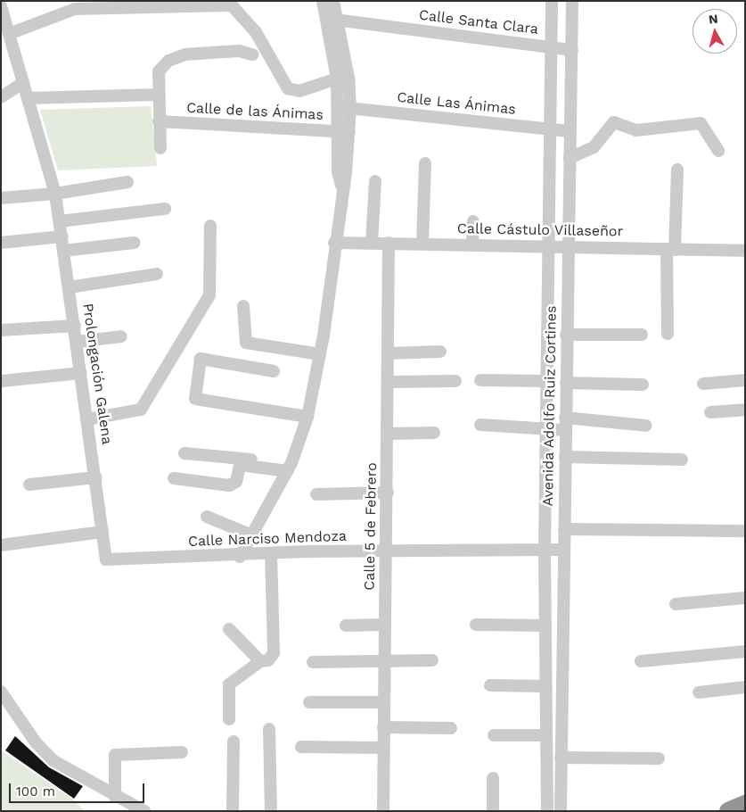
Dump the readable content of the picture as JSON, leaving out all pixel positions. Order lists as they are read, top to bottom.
{
  "streets": {
    "street": [
      "Calle Santa Clara",
      "Calle Las Ánimas",
      "Calle de las Ánimas",
      "Calle Cástulo Villaseñor",
      "Prolongación Galena",
      "Avenida Adolfo Ruiz Cortines",
      "Calle 5 de Febrero",
      "Calle Narciso Mendoza"
    ]
  },
  "crossings": [
    ["Calle Santa Clara", "Avenida Adolfo Ruiz Cortines"],
    ["Calle Las Ánimas", "Avenida Adolfo Ruiz Cortines"],
    ["Calle Cástulo Villaseñor", "Avenida Adolfo Ruiz Cortines"],
    ["Calle Cástulo Villaseñor", "Calle 5 de Febrero"],
    ["Prolongación Galena", "Calle Narciso Mendoza"],
    ["Avenida Adolfo Ruiz Cortines", "Calle Narciso Mendoza"],
    ["Calle 5 de Febrero", "Calle Narciso Mendoza"]
  ],
  "scale_bar": "100 m",
  "north": "top"
}
